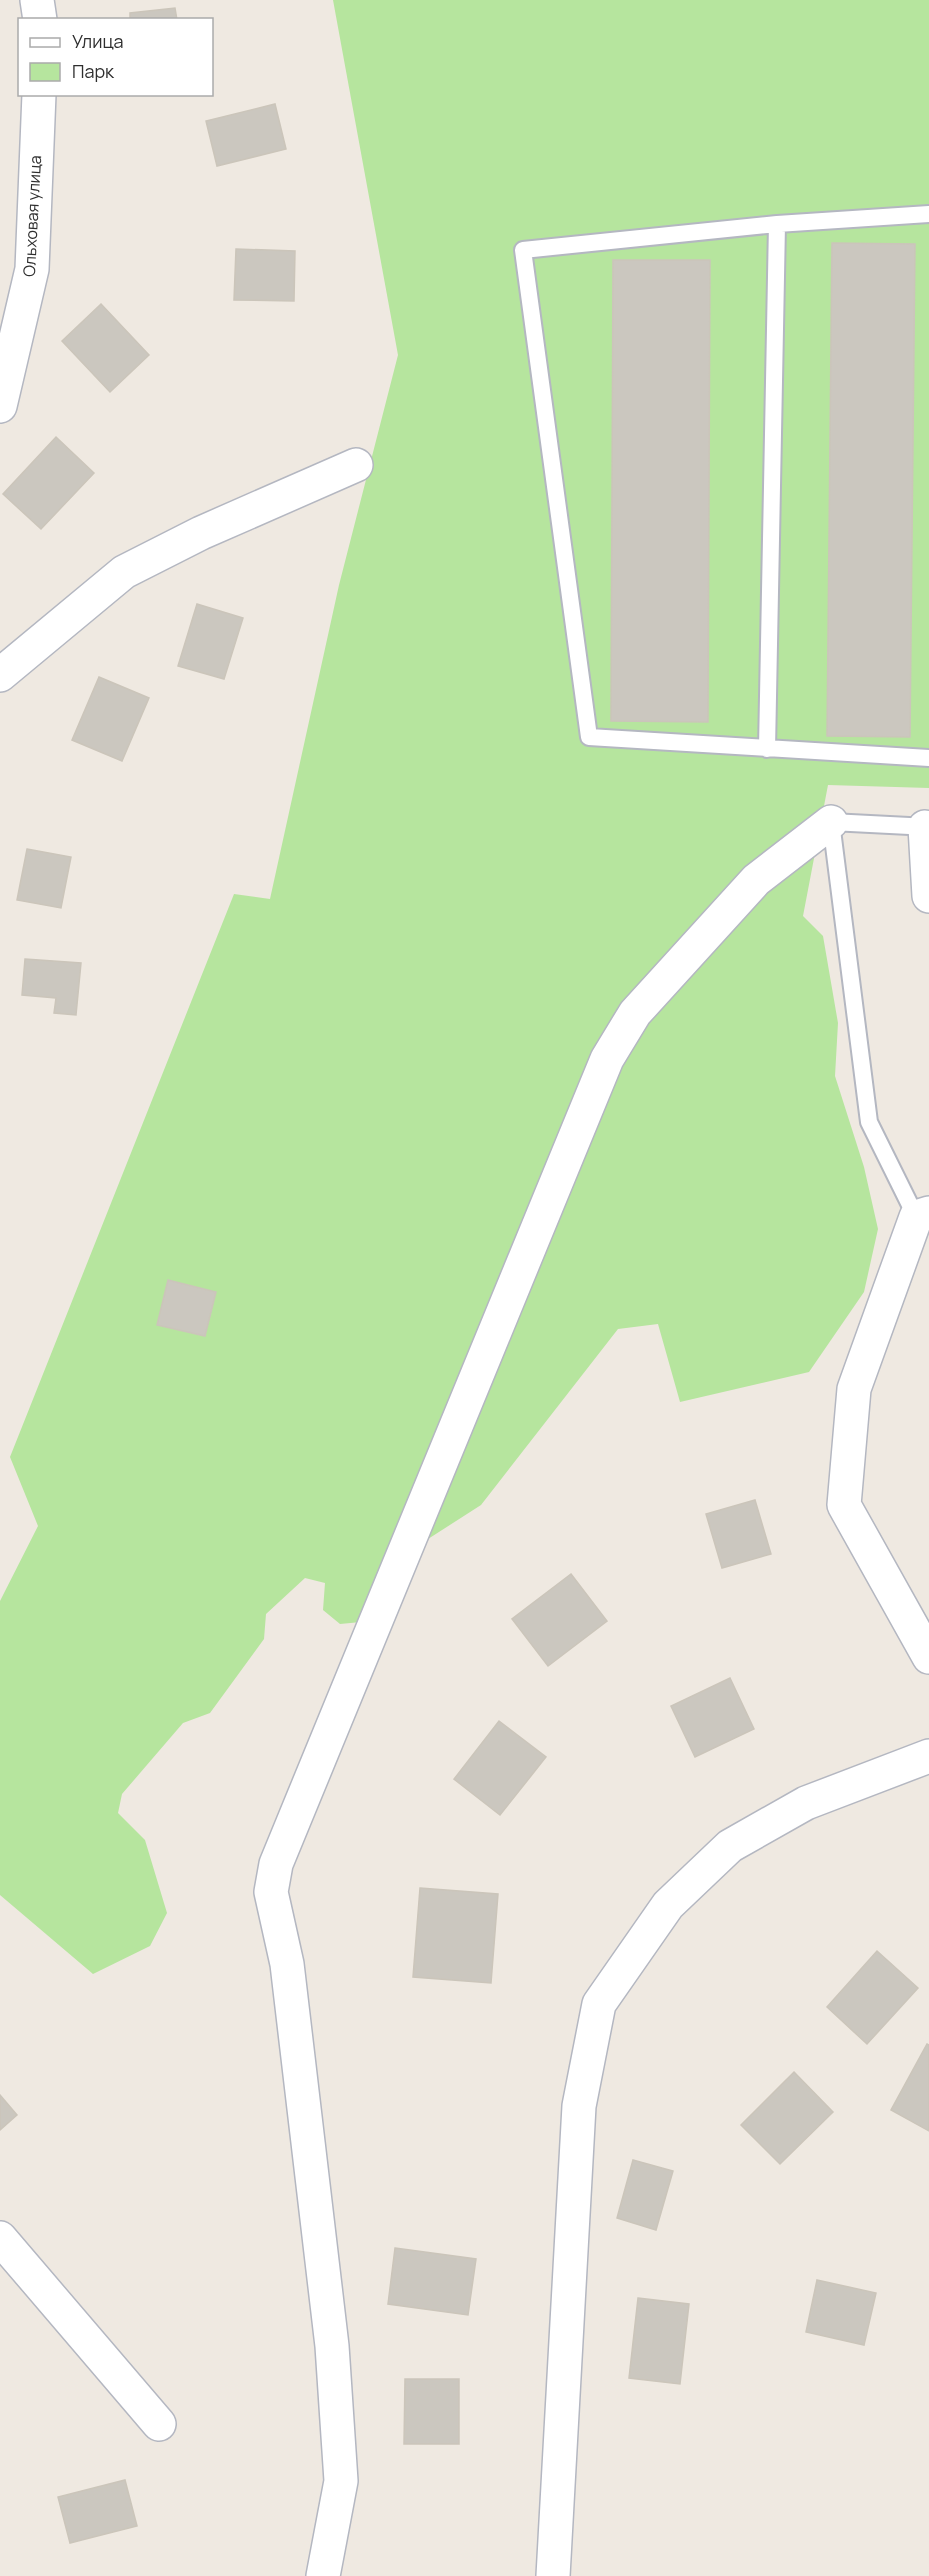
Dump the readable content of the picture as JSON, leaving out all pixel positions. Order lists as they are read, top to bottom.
{
  "streets": {
    "street": ["Ольховая улица"]
  },
  "legend": ["Улица", "Парк"]
}
